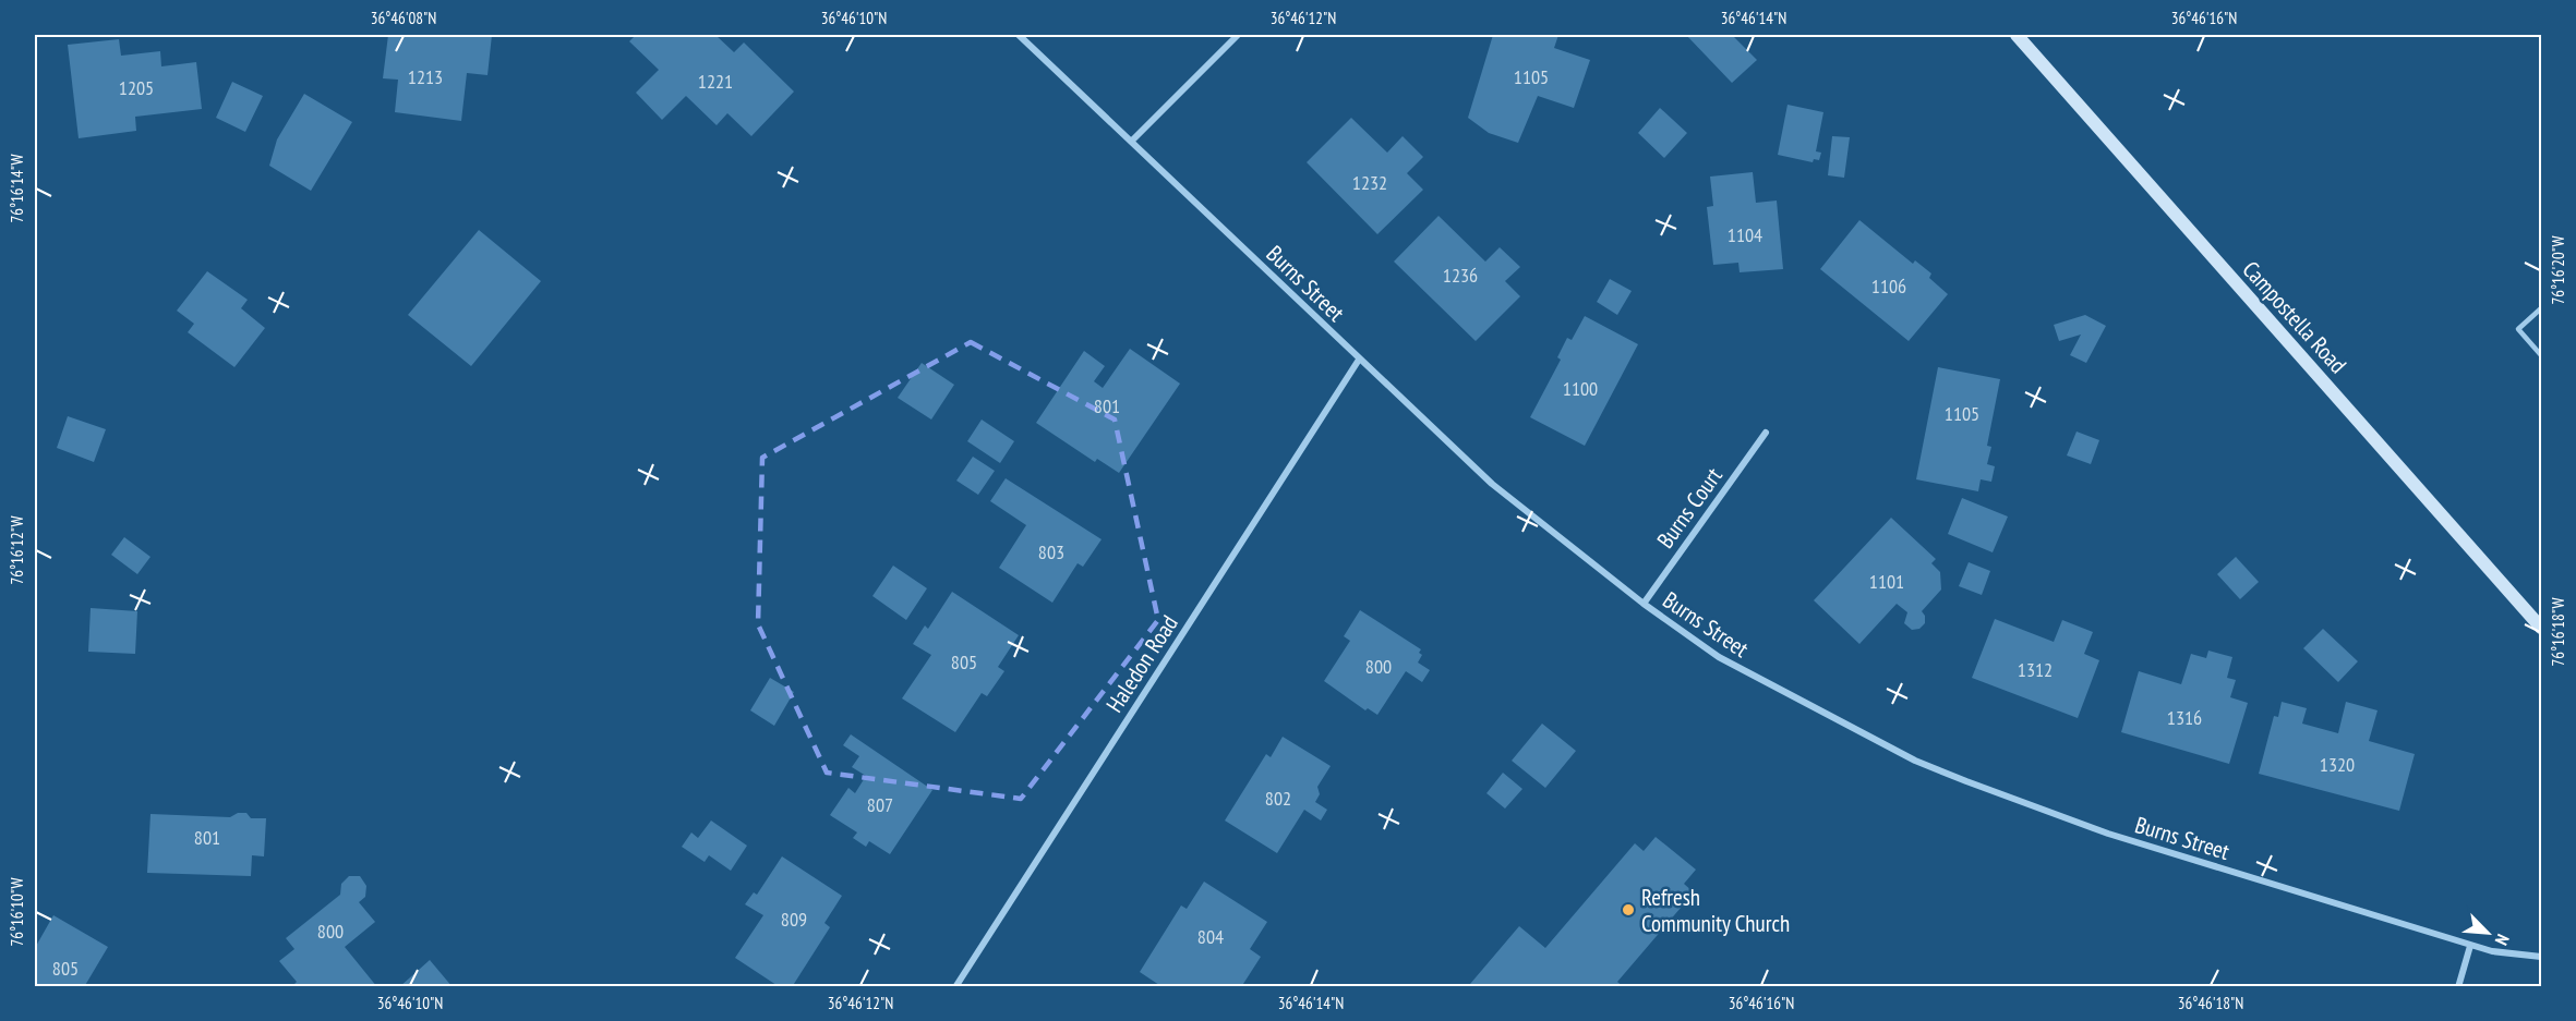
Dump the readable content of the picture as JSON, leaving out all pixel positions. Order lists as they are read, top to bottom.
{
  "streets": {
    "main road": ["Campostella Road"],
    "street": ["Burns Street", "Burns Court", "Haledon Road"]
  },
  "crossings": [
    ["Burns Street", "Burns Court"],
    ["Burns Street", "Haledon Road"]
  ],
  "places": ["Refresh Community Church"],
  "house_numbers": [
    "1213",
    "1105",
    "1221",
    "1205",
    "1232",
    "1104",
    "1236",
    "1106",
    "1100",
    "801",
    "1105",
    "803",
    "1101",
    "805",
    "800",
    "1312",
    "1316",
    "1320",
    "802",
    "807",
    "801",
    "809",
    "800",
    "804",
    "805"
  ],
  "north": "bottom right",
  "coordinates": [
    "36°46'08\"N",
    "36°46'10\"N",
    "36°46'12\"N",
    "36°46'14\"N",
    "36°46'16\"N",
    "76°16'14\"W",
    "76°16'20\"W",
    "76°16'12\"W",
    "76°16'18\"W",
    "76°16'10\"W",
    "36°46'18\"N"
  ]
}
